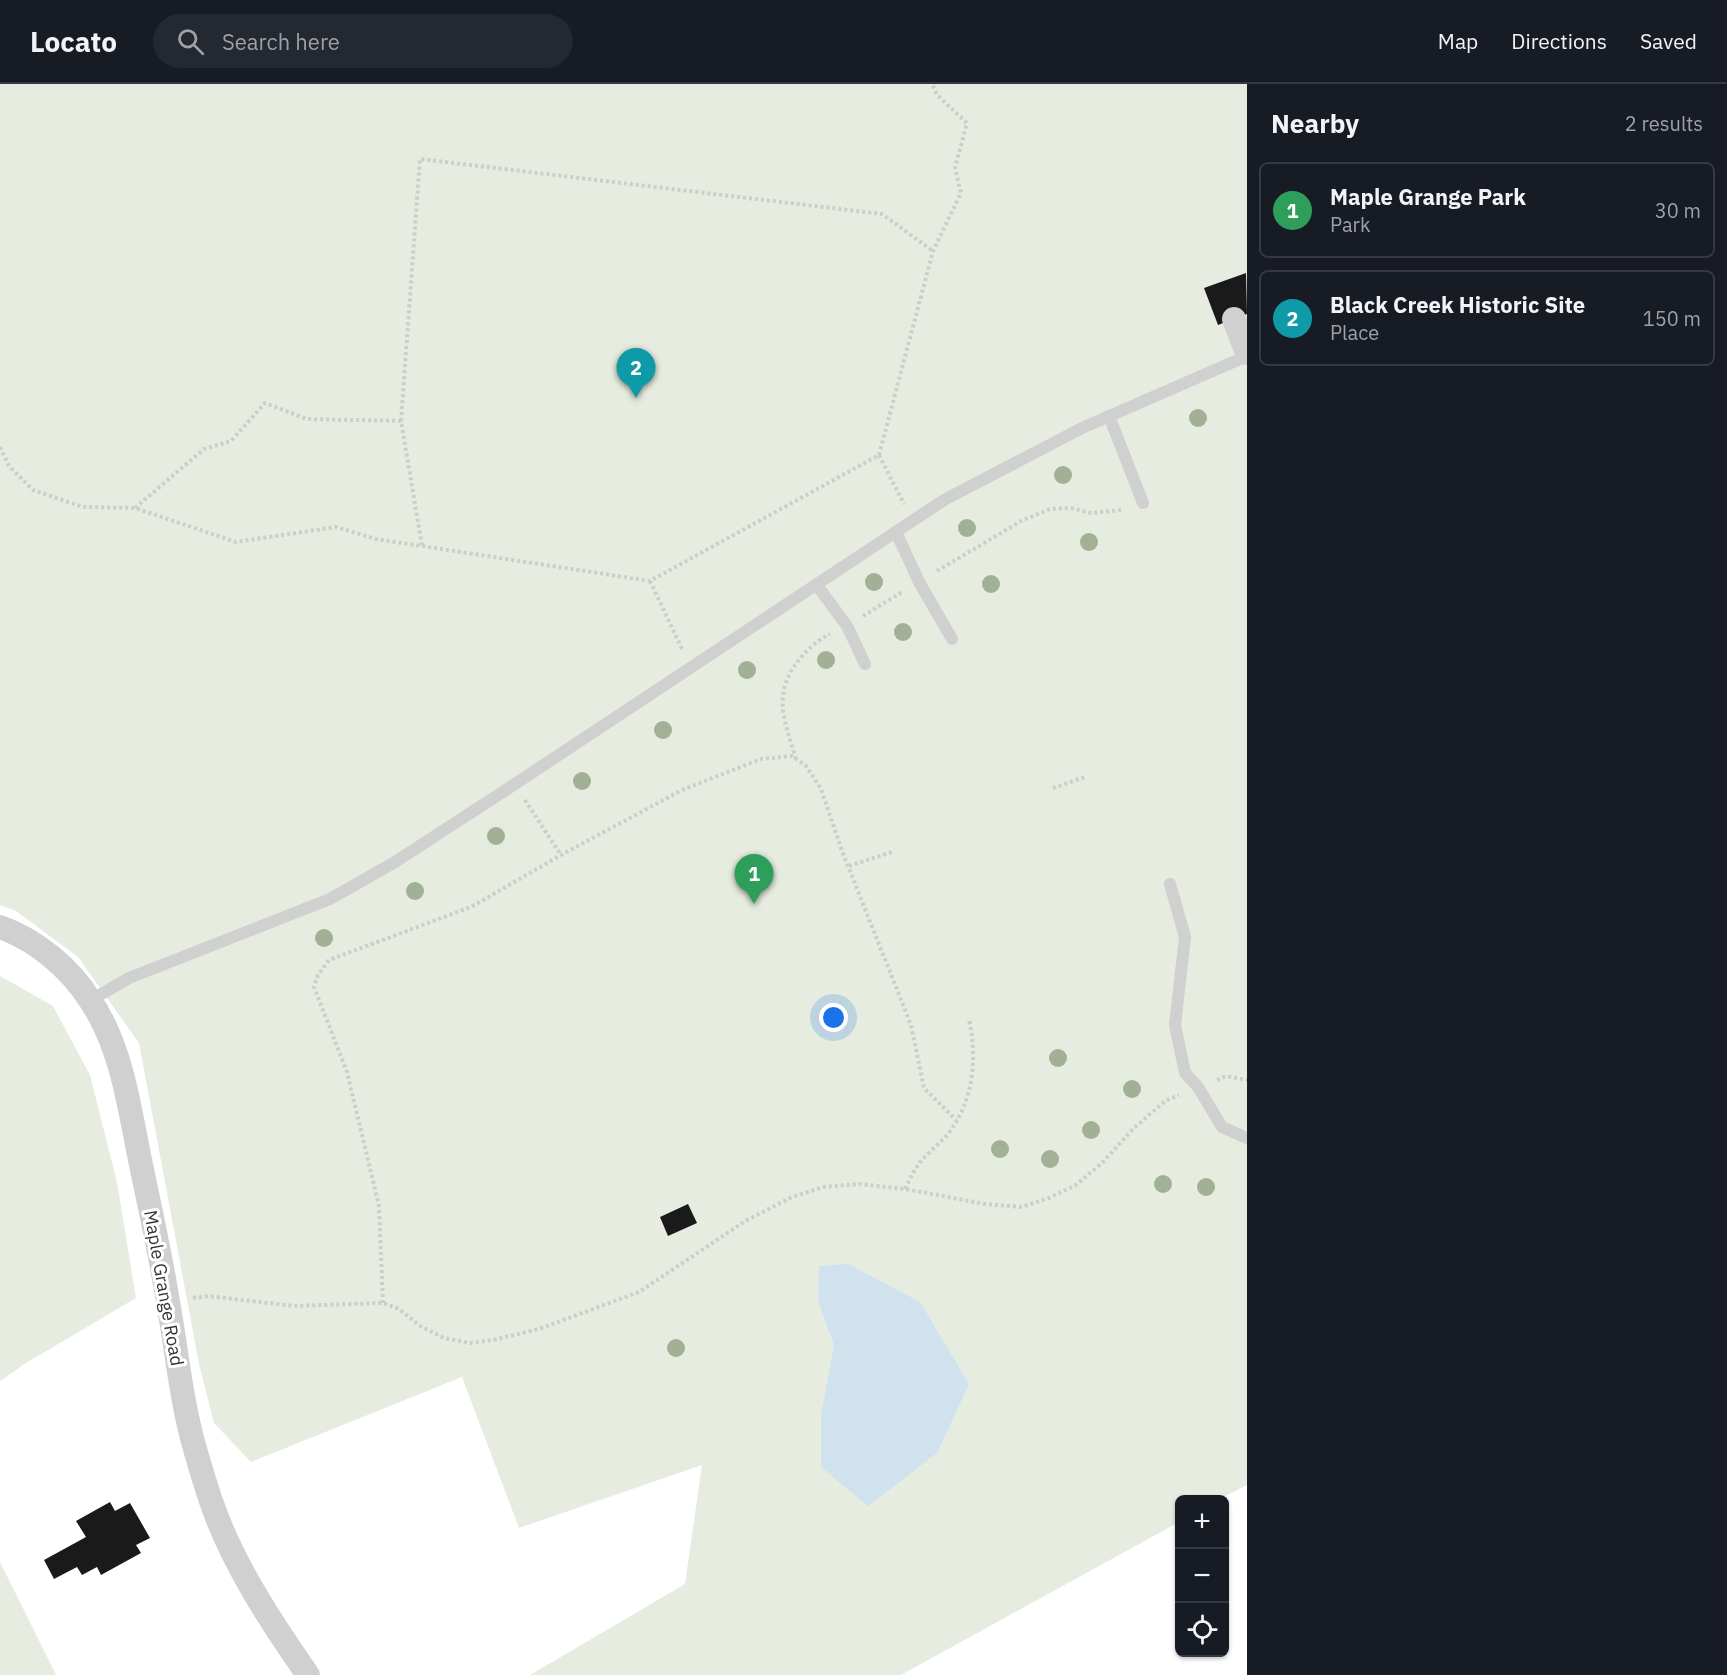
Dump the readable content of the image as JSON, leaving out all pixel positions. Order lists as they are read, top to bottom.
{
  "streets": {
    "street": ["Maple Grange Road"]
  },
  "page": {
    "header": "Locato",
    "search": "Search here",
    "nav": ["Map", "Directions", "Saved"],
    "heading": ["Nearby", "2 results"],
    "list": [
      {
        "mark": "1",
        "name": "Maple Grange Park",
        "note": "Park",
        "value": "30 m"
      },
      {
        "mark": "2",
        "name": "Black Creek Historic Site",
        "note": "Place",
        "value": "150 m"
      }
    ],
    "pins": ["2", "1"],
    "map_buttons": ["+", "−"]
  }
}
